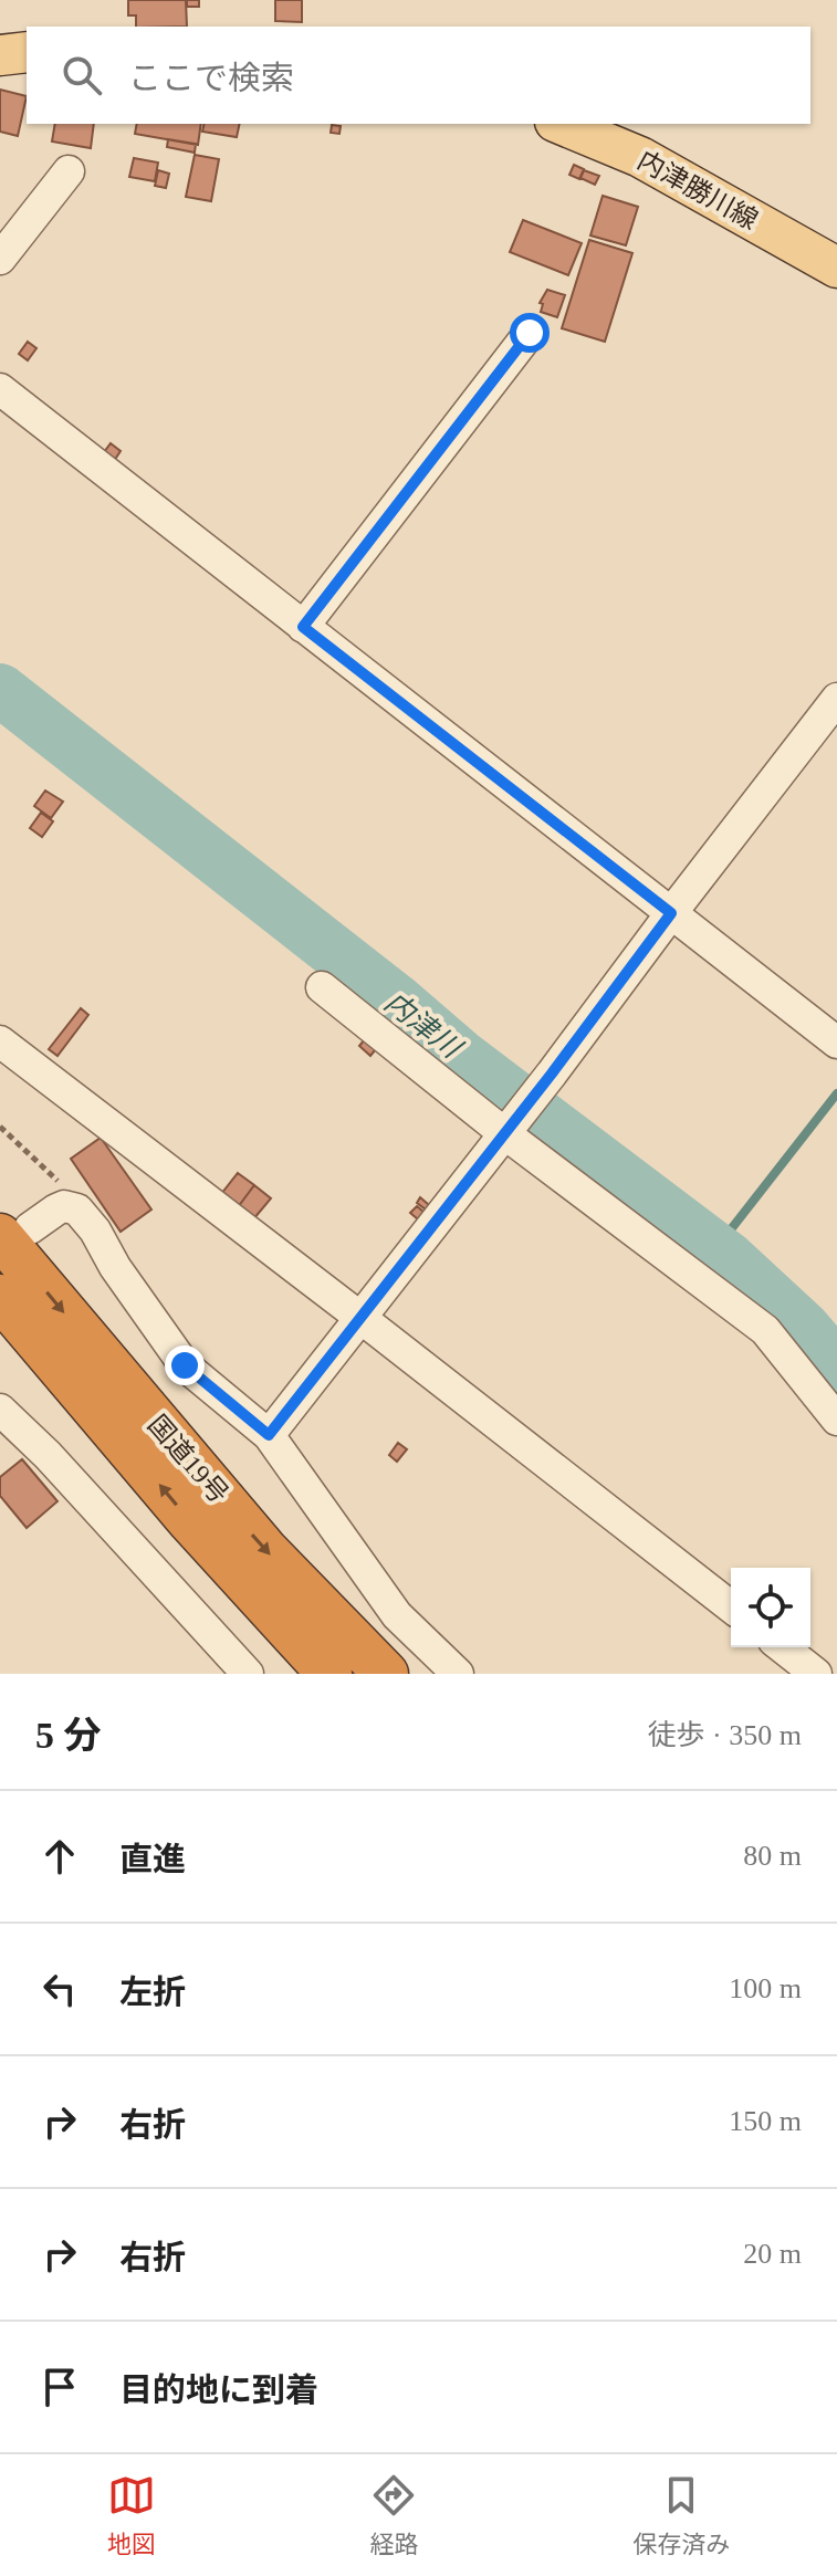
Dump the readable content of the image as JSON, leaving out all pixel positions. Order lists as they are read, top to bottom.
{
  "streets": {
    "highway": ["国道19号"],
    "main road": ["内津勝川線"]
  },
  "water": ["内津川"],
  "page": {
    "search": "ここで検索",
    "heading": ["5 分", "徒歩 · 350 m"],
    "list": [
      ["直進", "80 m"],
      ["左折", "100 m"],
      ["右折", "150 m"],
      ["右折", "20 m"],
      "目的地に到着"
    ],
    "nav": ["地図", "経路", "保存済み"]
  }
}
